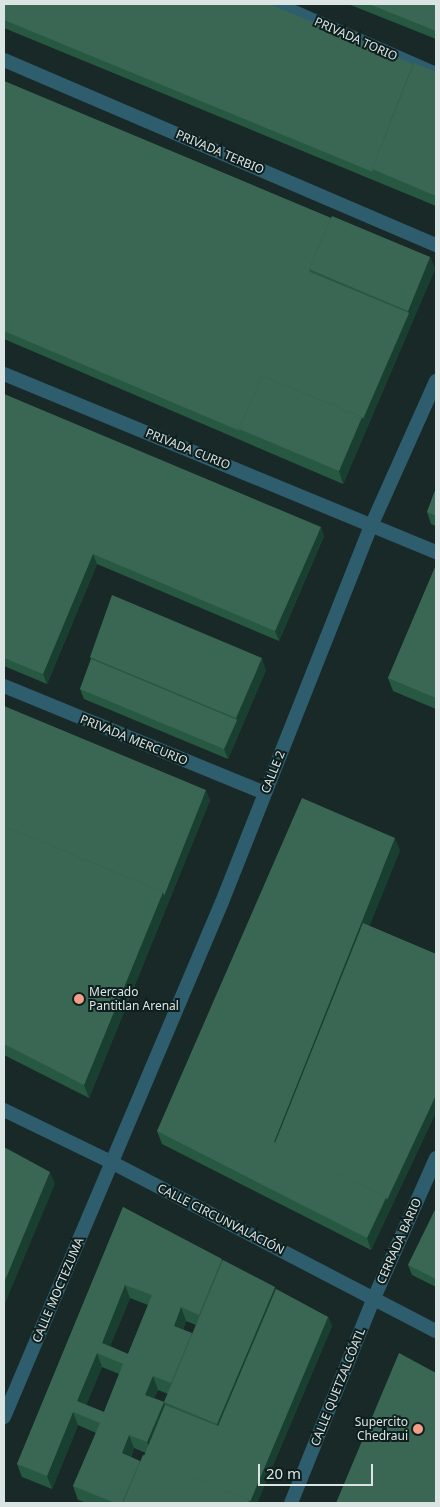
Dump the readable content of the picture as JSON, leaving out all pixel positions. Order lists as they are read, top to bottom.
{
  "streets": {
    "street": [
      "PRIVADA TORIO",
      "PRIVADA TERBIO",
      "PRIVADA CURIO",
      "PRIVADA MERCURIO",
      "CALLE 2",
      "CALLE CIRCUNVALACIÓN",
      "CERRADA BARIO",
      "CALLE MOCTEZUMA",
      "CALLE QUETZALCÓATL"
    ]
  },
  "crossings": [
    ["PRIVADA CURIO", "CALLE 2"],
    ["PRIVADA MERCURIO", "CALLE 2"],
    ["CALLE 2", "CALLE CIRCUNVALACIÓN"],
    ["CALLE 2", "CALLE MOCTEZUMA"],
    ["CALLE CIRCUNVALACIÓN", "CERRADA BARIO"],
    ["CALLE CIRCUNVALACIÓN", "CALLE MOCTEZUMA"],
    ["CALLE CIRCUNVALACIÓN", "CALLE QUETZALCÓATL"],
    ["CERRADA BARIO", "CALLE QUETZALCÓATL"]
  ],
  "places": ["Mercado Pantitlan Arenal", "Supercito Chedraui"],
  "scale_bar": "20 m"
}
